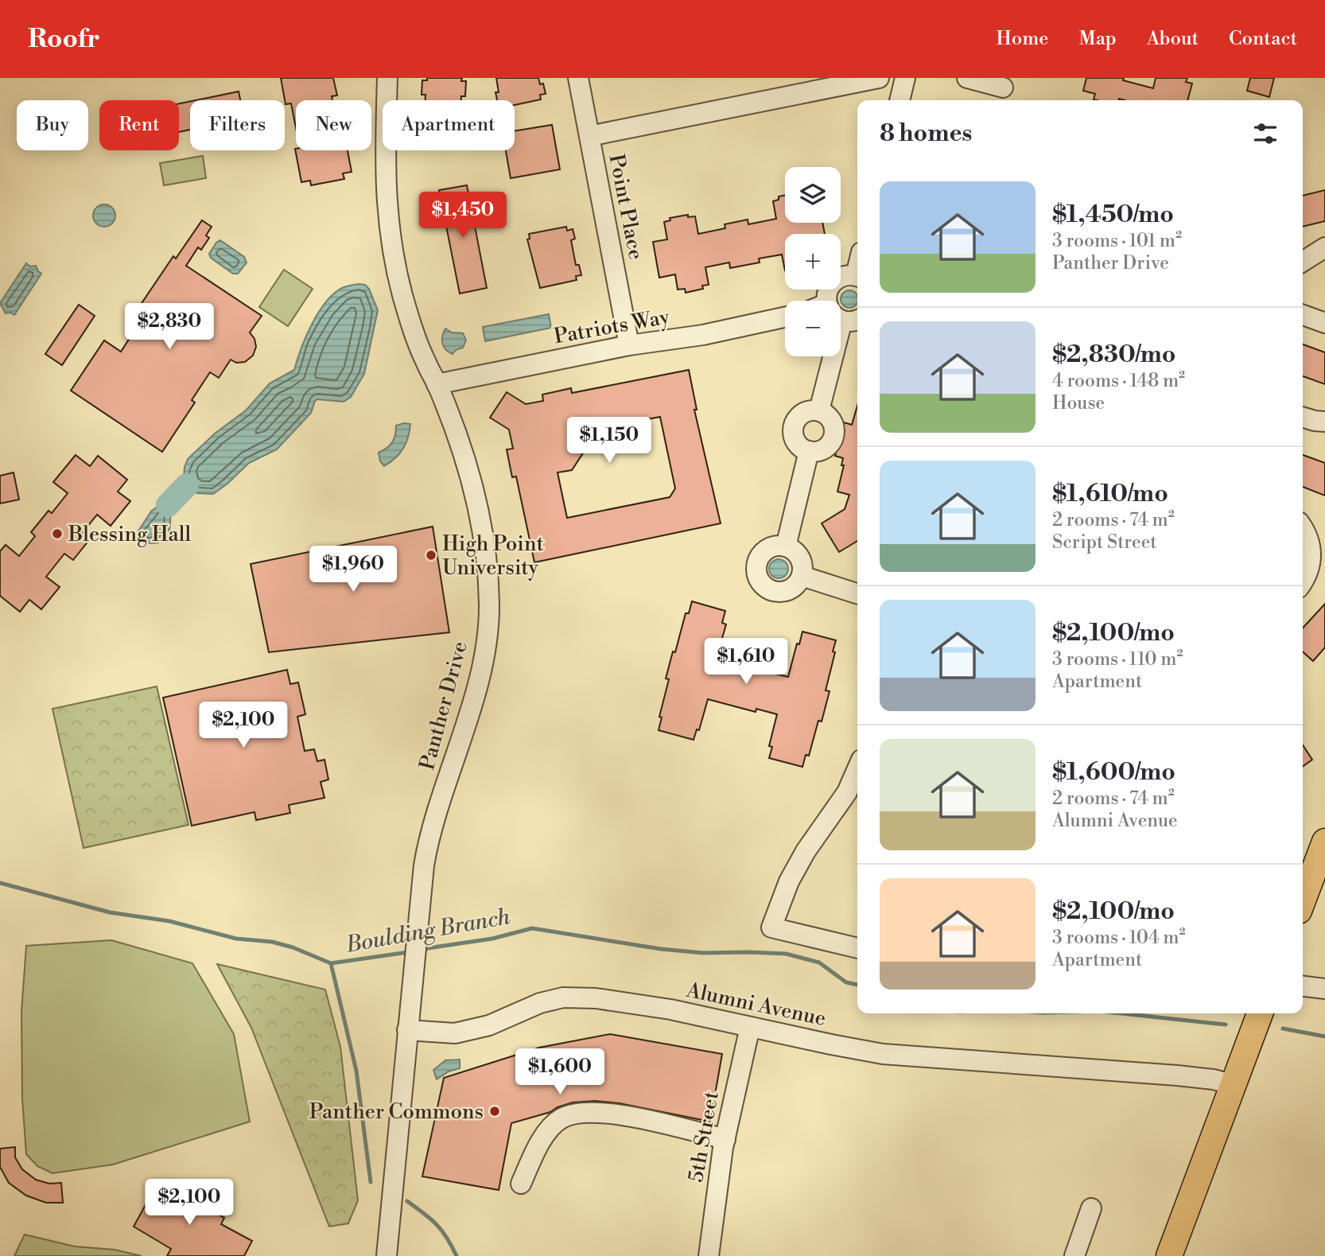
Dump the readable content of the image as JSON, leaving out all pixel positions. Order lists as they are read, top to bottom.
{
  "streets": {
    "street": [
      "Point Place",
      "Patriots Way",
      "Panther Drive",
      "Alumni Avenue",
      "5th Street"
    ]
  },
  "crossings": [
    ["Point Place", "Patriots Way"],
    ["Patriots Way", "Panther Drive"],
    ["Panther Drive", "Alumni Avenue"],
    ["Alumni Avenue", "5th Street"]
  ],
  "water": ["Boulding Branch"],
  "places": ["Blessing Hall", "High Point University", "Panther Commons"],
  "page": {
    "header": "Roofr",
    "nav": [
      "Home",
      "Map",
      "About",
      "Contact"
    ],
    "chip": [
      "Buy",
      "Rent",
      "Filters",
      "New",
      "Apartment"
    ],
    "heading": "8 homes",
    "map_buttons": ["+", "−"],
    "list": [
      {
        "name": "$1,450/mo",
        "note": "3 rooms · 101 m² · Panther Drive"
      },
      {
        "name": "$2,830/mo",
        "note": "4 rooms · 148 m² · House"
      },
      {
        "name": "$1,610/mo",
        "note": "2 rooms · 74 m² · Script Street"
      },
      {
        "name": "$2,100/mo",
        "note": "3 rooms · 110 m² · Apartment"
      },
      {
        "name": "$1,600/mo",
        "note": "2 rooms · 74 m² · Alumni Avenue"
      },
      {
        "name": "$2,100/mo",
        "note": "3 rooms · 104 m² · Apartment"
      }
    ],
    "price": [
      "$1,450",
      "$2,830",
      "$1,150",
      "$1,960",
      "$1,610",
      "$2,100",
      "$1,600",
      "$2,100"
    ]
  }
}
